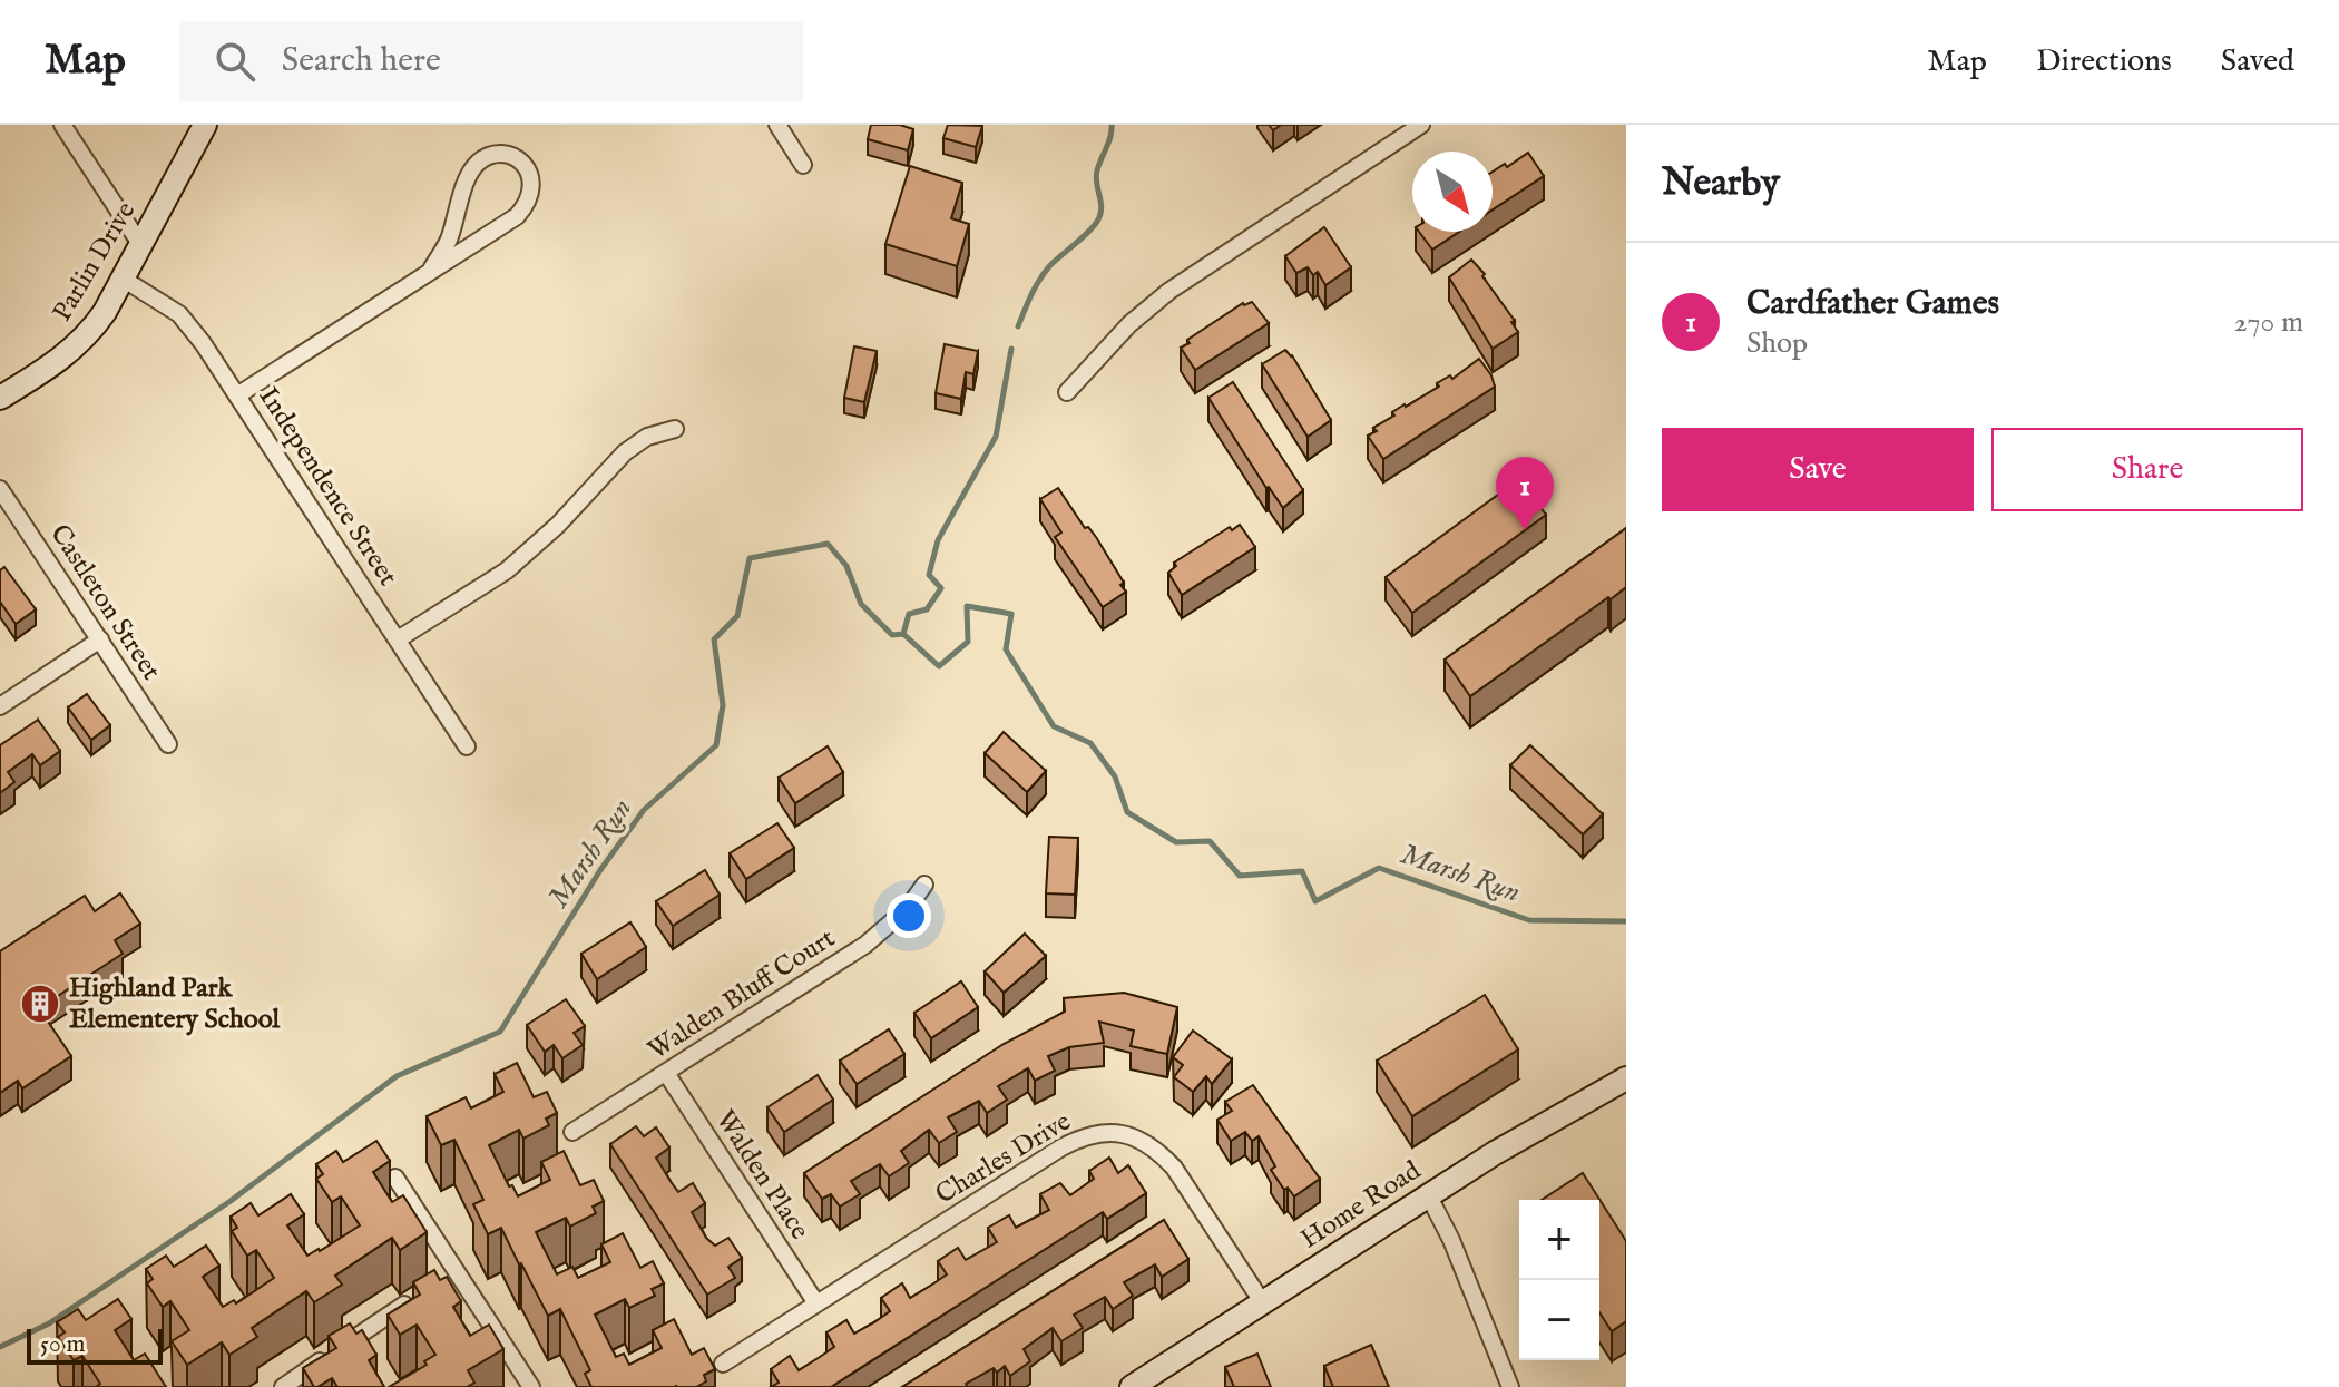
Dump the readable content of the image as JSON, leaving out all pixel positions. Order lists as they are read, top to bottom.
{
  "streets": {
    "street": [
      "Parlin Drive",
      "Independence Street",
      "Castleton Street",
      "Walden Bluff Court",
      "Charles Drive",
      "Walden Place",
      "Home Road"
    ]
  },
  "crossings": [
    ["Parlin Drive", "Independence Street"],
    ["Walden Bluff Court", "Walden Place"],
    ["Charles Drive", "Walden Place"],
    ["Charles Drive", "Home Road"]
  ],
  "water": ["Marsh Run"],
  "places": {
    "building": ["Highland Park Elementery School"]
  },
  "scale_bar": "50 m",
  "north": "bottom right",
  "page": {
    "header": "Map",
    "search": "Search here",
    "nav": ["Map", "Directions", "Saved"],
    "heading": "Nearby",
    "list": [
      {
        "mark": "1",
        "name": "Cardfather Games",
        "note": "Shop",
        "value": "270 m"
      }
    ],
    "buttons": ["Save", "Share"],
    "pins": "1",
    "map_buttons": ["+", "−"],
    "scale": "50 m"
  }
}
